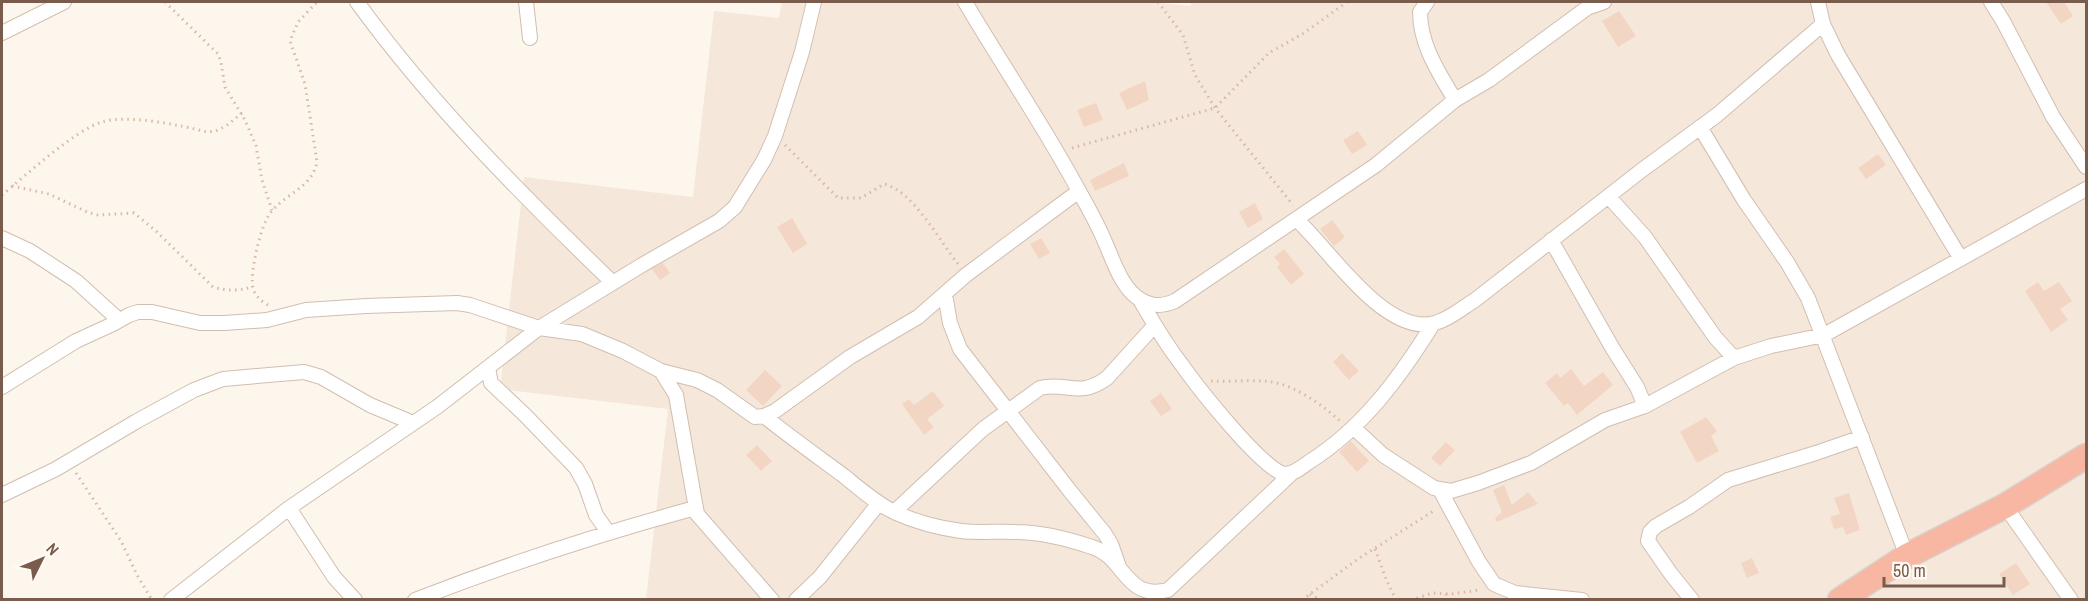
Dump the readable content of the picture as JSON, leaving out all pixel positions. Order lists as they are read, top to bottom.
{
  "scale_bar": "50 m",
  "north": "top right"
}
